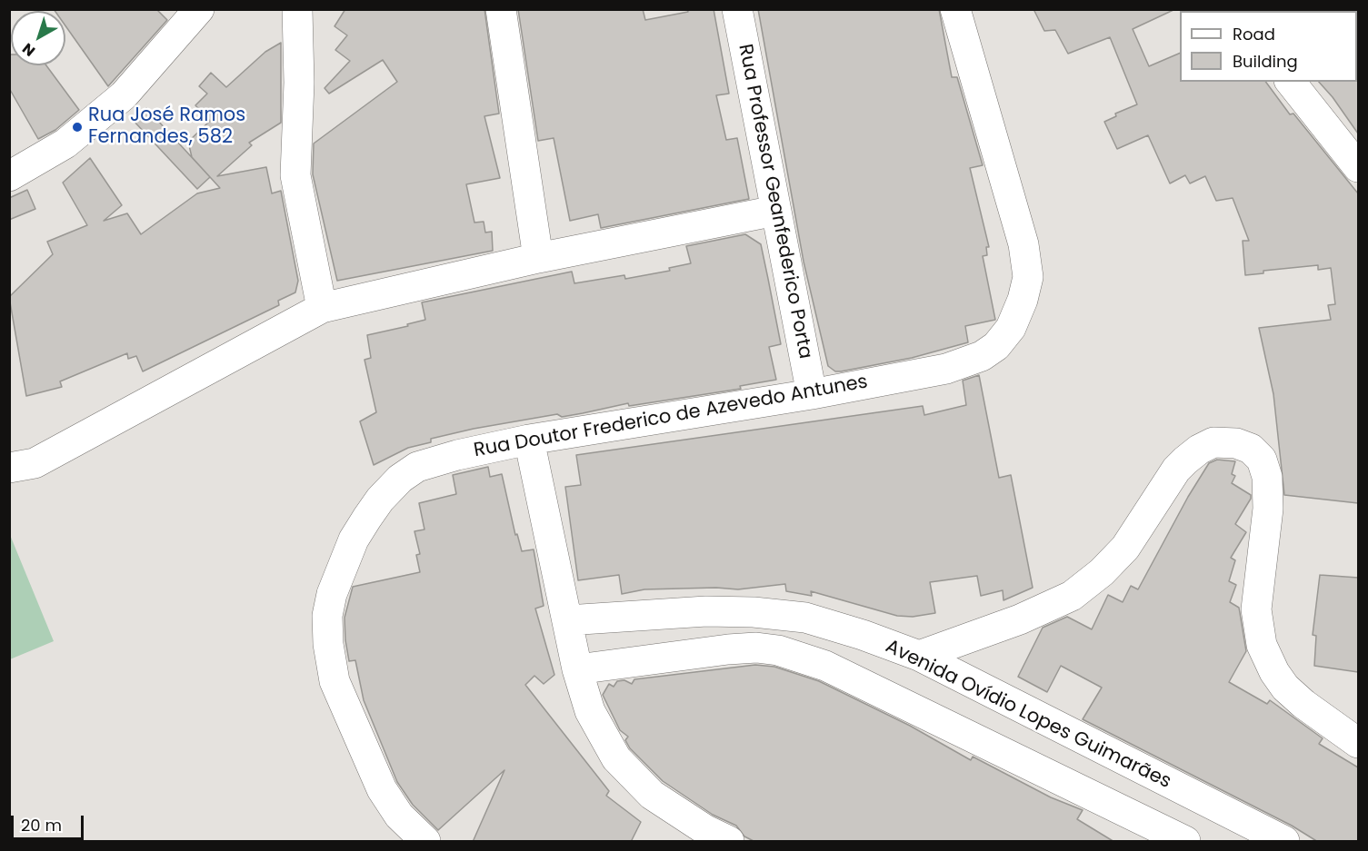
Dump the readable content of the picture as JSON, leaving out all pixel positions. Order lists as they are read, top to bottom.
{
  "streets": {
    "street": ["Rua Professor Geanfederico Porta", "Rua Doutor Frederico de Azevedo Antunes", "Avenida Ovídio Lopes Guimarães"]
  },
  "crossings": [
    ["Rua Professor Geanfederico Porta", "Rua Doutor Frederico de Azevedo Antunes"]
  ],
  "places": ["Rua José Ramos Fernandes, 582"],
  "legend": ["Road", "Building"],
  "scale_bar": "20 m",
  "north": "bottom left"
}
